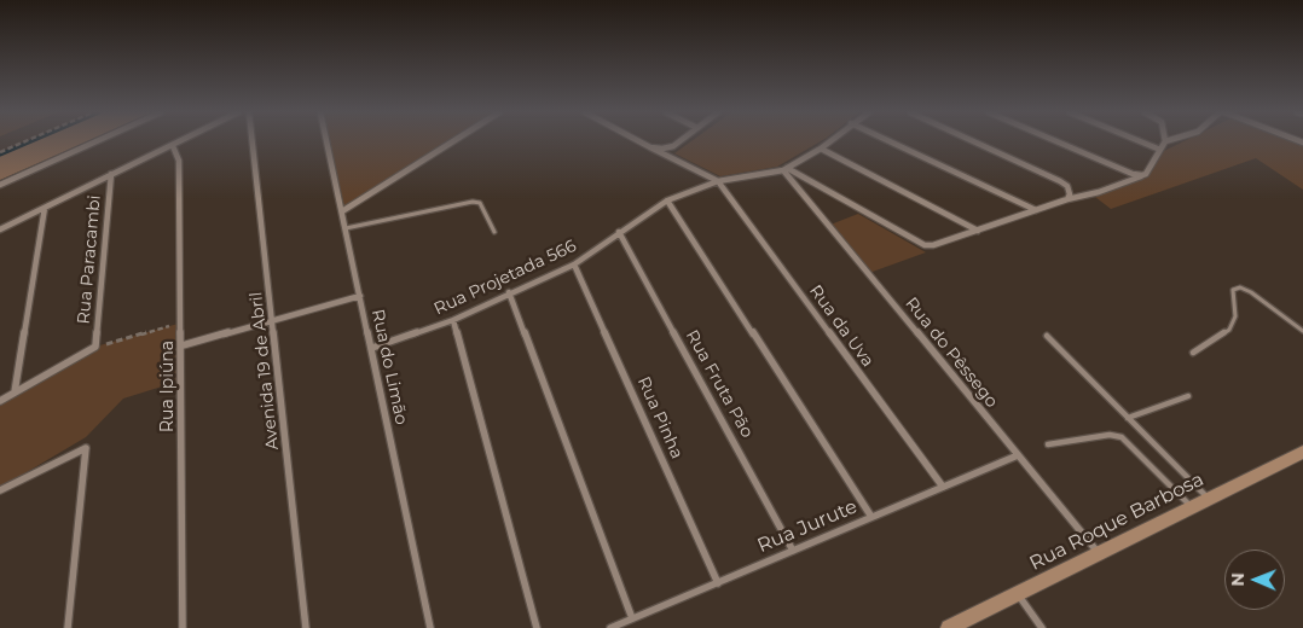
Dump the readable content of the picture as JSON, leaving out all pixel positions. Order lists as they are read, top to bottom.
{
  "streets": {
    "street": [
      "Rua Paracambi",
      "Rua Projetada 566",
      "Rua da Uva",
      "Rua do Pêssego",
      "Rua do Limão",
      "Avenida 19 de Abril",
      "Rua Fruta Pão",
      "Rua Ipiúna",
      "Rua Pinha",
      "Rua Roque Barbosa",
      "Rua Jurute"
    ]
  },
  "crossings": [
    ["Rua Projetada 566", "Rua da Uva"],
    ["Rua Projetada 566", "Rua do Pêssego"],
    ["Rua Projetada 566", "Rua do Limão"],
    ["Rua Projetada 566", "Rua Fruta Pão"],
    ["Rua Projetada 566", "Rua Pinha"],
    ["Rua da Uva", "Rua Jurute"],
    ["Rua do Pêssego", "Rua Roque Barbosa"],
    ["Rua do Pêssego", "Rua Jurute"],
    ["Rua Fruta Pão", "Rua Jurute"],
    ["Rua Pinha", "Rua Jurute"]
  ],
  "north": "left"
}
